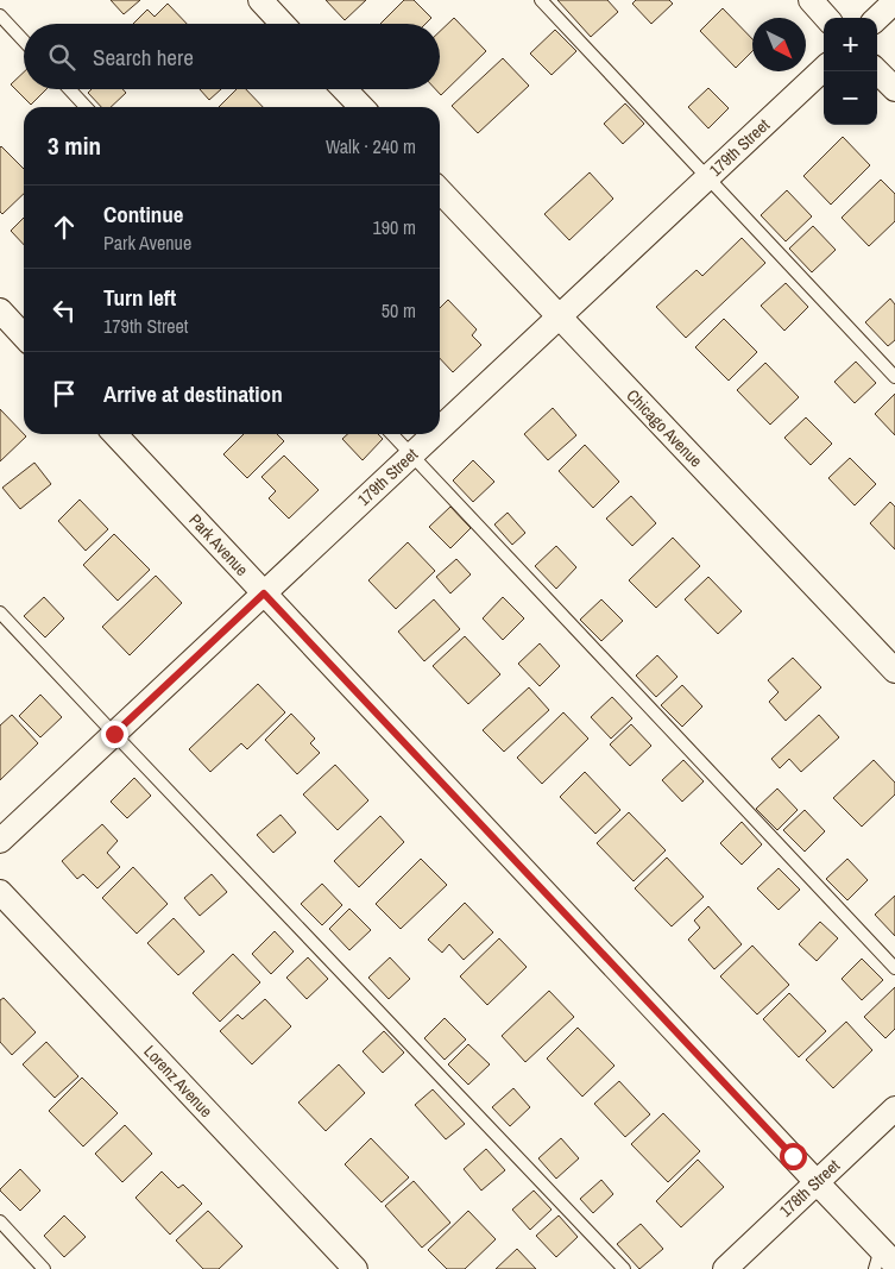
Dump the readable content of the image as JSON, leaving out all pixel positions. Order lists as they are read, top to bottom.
{
  "streets": {
    "street": [
      "179th Street",
      "Chicago Avenue",
      "Park Avenue",
      "Lorenz Avenue",
      "178th Street"
    ]
  },
  "crossings": [
    ["179th Street", "Chicago Avenue"],
    ["179th Street", "Park Avenue"],
    ["Park Avenue", "178th Street"]
  ],
  "north": "bottom right",
  "page": {
    "map_buttons": ["+", "−"],
    "search": "Search here",
    "heading": ["3 min", "Walk · 240 m"],
    "list": [
      ["Continue", "Park Avenue", "190 m"],
      ["Turn left", "179th Street", "50 m"],
      "Arrive at destination"
    ]
  }
}
